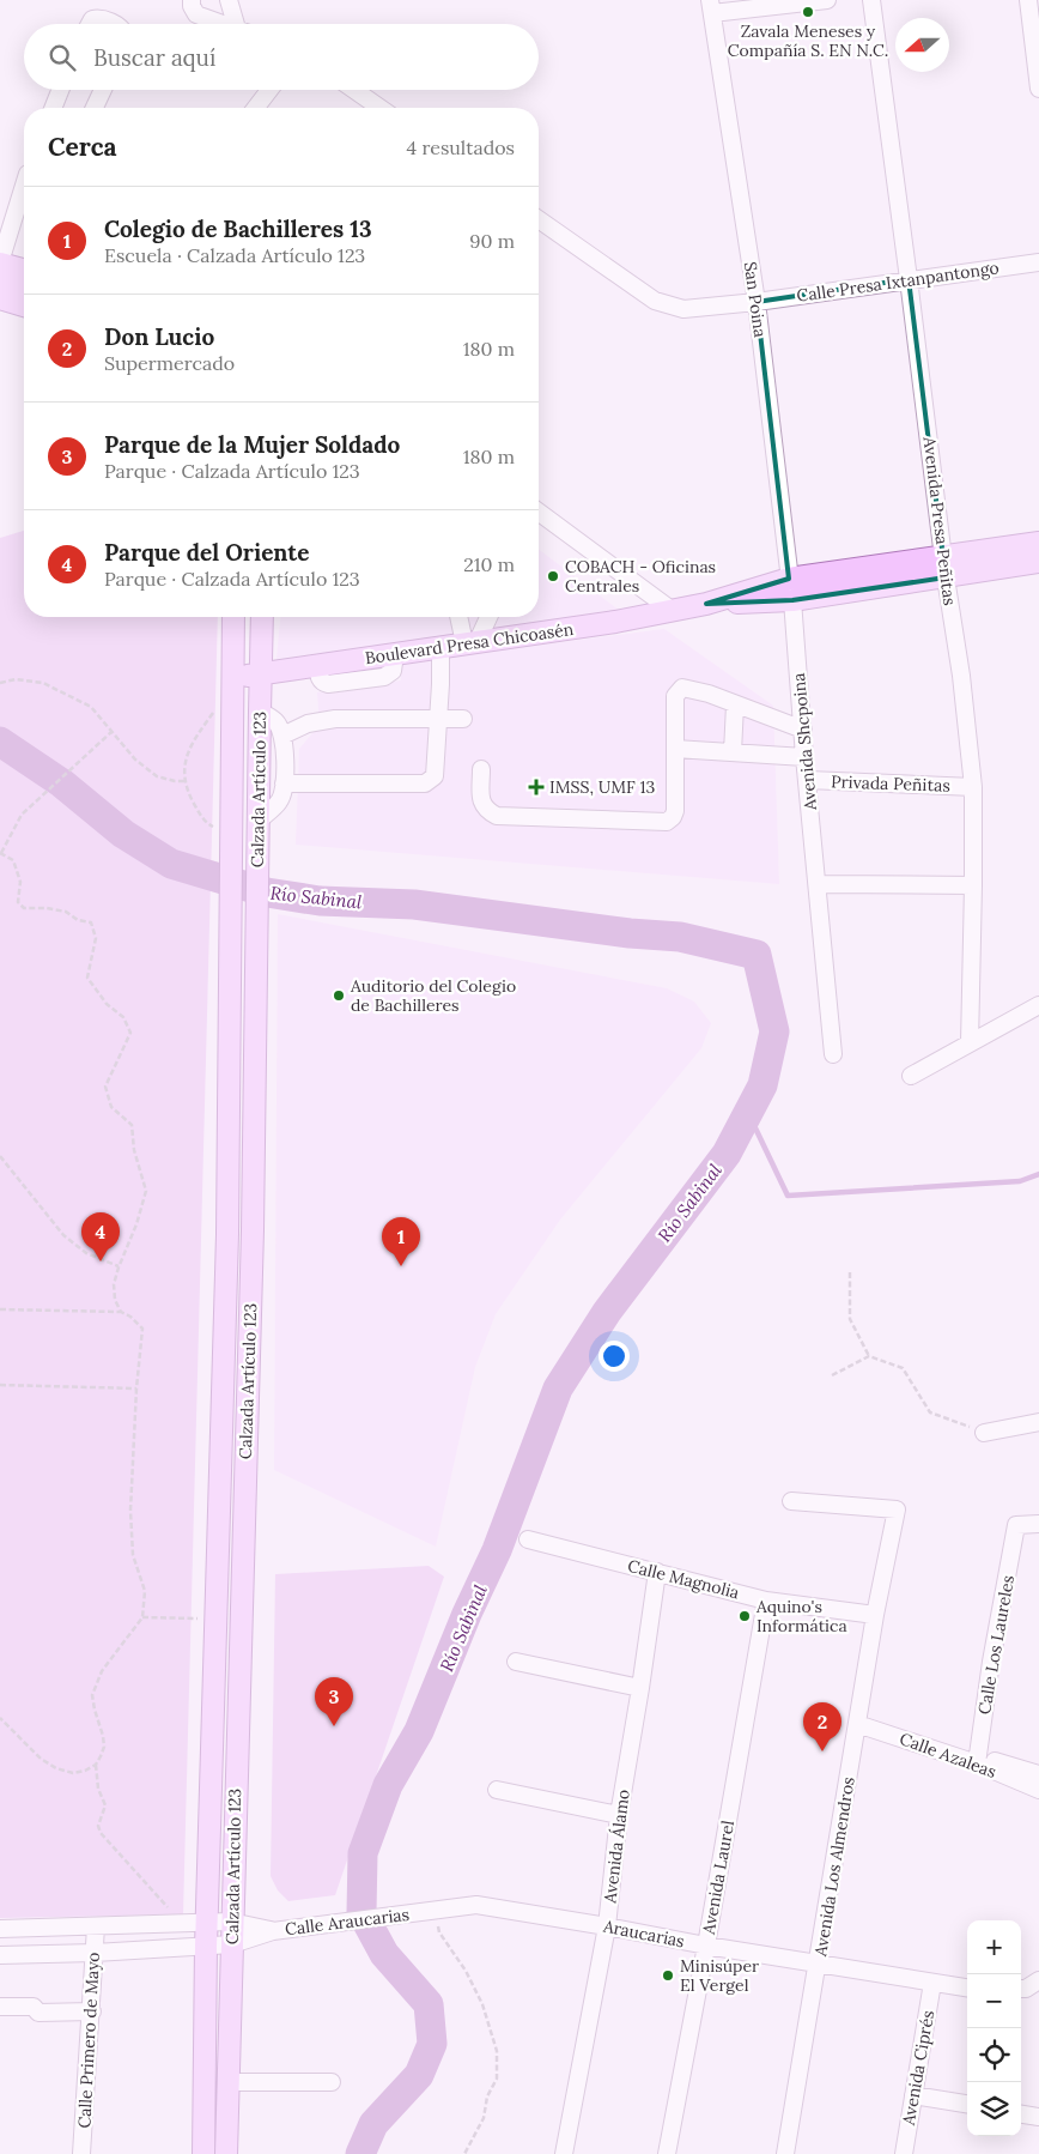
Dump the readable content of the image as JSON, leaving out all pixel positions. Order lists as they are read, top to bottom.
{
  "streets": {
    "main road": ["Boulevard Presa Chicoasén", "Calzada Artículo 123"],
    "street": [
      "Calle Presa Ixtanpantongo",
      "San Poina",
      "Avenida Presa Peñitas",
      "Avenida Shcpoina",
      "Privada Peñitas",
      "Calle Magnolia",
      "Calle Los Laureles",
      "Calle Azaleas",
      "Avenida Álamo",
      "Avenida Los Almendros",
      "Avenida Laurel",
      "Calle Araucarias",
      "Araucarias",
      "Calle Primero de Mayo",
      "Avenida Ciprés"
    ]
  },
  "crossings": [
    ["Calle Presa Ixtanpantongo", "San Poina"],
    ["Calle Presa Ixtanpantongo", "Avenida Presa Peñitas"],
    ["San Poina", "Boulevard Presa Chicoasén"],
    ["San Poina", "Avenida Shcpoina"],
    ["Avenida Presa Peñitas", "Boulevard Presa Chicoasén"],
    ["Avenida Presa Peñitas", "Privada Peñitas"],
    ["Boulevard Presa Chicoasén", "Avenida Shcpoina"],
    ["Boulevard Presa Chicoasén", "Calzada Artículo 123"],
    ["Avenida Shcpoina", "Privada Peñitas"],
    ["Calzada Artículo 123", "Calle Araucarias"],
    ["Calle Magnolia", "Avenida Álamo"],
    ["Calle Magnolia", "Avenida Los Almendros"],
    ["Calle Magnolia", "Avenida Laurel"],
    ["Calle Los Laureles", "Calle Azaleas"],
    ["Calle Azaleas", "Avenida Los Almendros"],
    ["Avenida Álamo", "Araucarias"],
    ["Avenida Los Almendros", "Araucarias"],
    ["Avenida Laurel", "Araucarias"],
    ["Calle Araucarias", "Araucarias"],
    ["Calle Araucarias", "Calle Primero de Mayo"],
    ["Araucarias", "Avenida Ciprés"]
  ],
  "water": ["Río Sabinal"],
  "places": {
    "other": [
      "Zavala Meneses y Compañía S. EN N.C.",
      "COBACH - Oficinas Centrales",
      "Auditorio del Colegio de Bachilleres",
      "Aquino's Informática",
      "Minisúper El Vergel"
    ],
    "health": ["IMSS, UMF 13"]
  },
  "north": "left",
  "page": {
    "search": "Buscar aquí",
    "heading": ["Cerca", "4 resultados"],
    "list": [
      {
        "mark": "1",
        "name": "Colegio de Bachilleres 13",
        "note": "Escuela · Calzada Artículo 123",
        "value": "90 m"
      },
      {
        "mark": "2",
        "name": "Don Lucio",
        "note": "Supermercado",
        "value": "180 m"
      },
      {
        "mark": "3",
        "name": "Parque de la Mujer Soldado",
        "note": "Parque · Calzada Artículo 123",
        "value": "180 m"
      },
      {
        "mark": "4",
        "name": "Parque del Oriente",
        "note": "Parque · Calzada Artículo 123",
        "value": "210 m"
      }
    ],
    "pins": [
      "4",
      "1",
      "3",
      "2"
    ],
    "map_buttons": ["+", "−"]
  }
}
